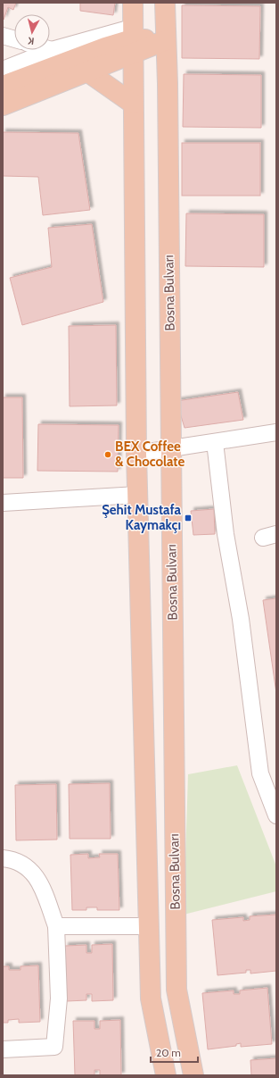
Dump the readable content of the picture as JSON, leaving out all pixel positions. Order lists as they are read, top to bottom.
{
  "streets": {
    "main road": ["Bosna Bulvarı"]
  },
  "places": {
    "other": ["BEX Coffee & Chocolate"],
    "transit": ["Şehit Mustafa Kaymakçı"]
  },
  "scale_bar": "20 m",
  "north": "bottom"
}
